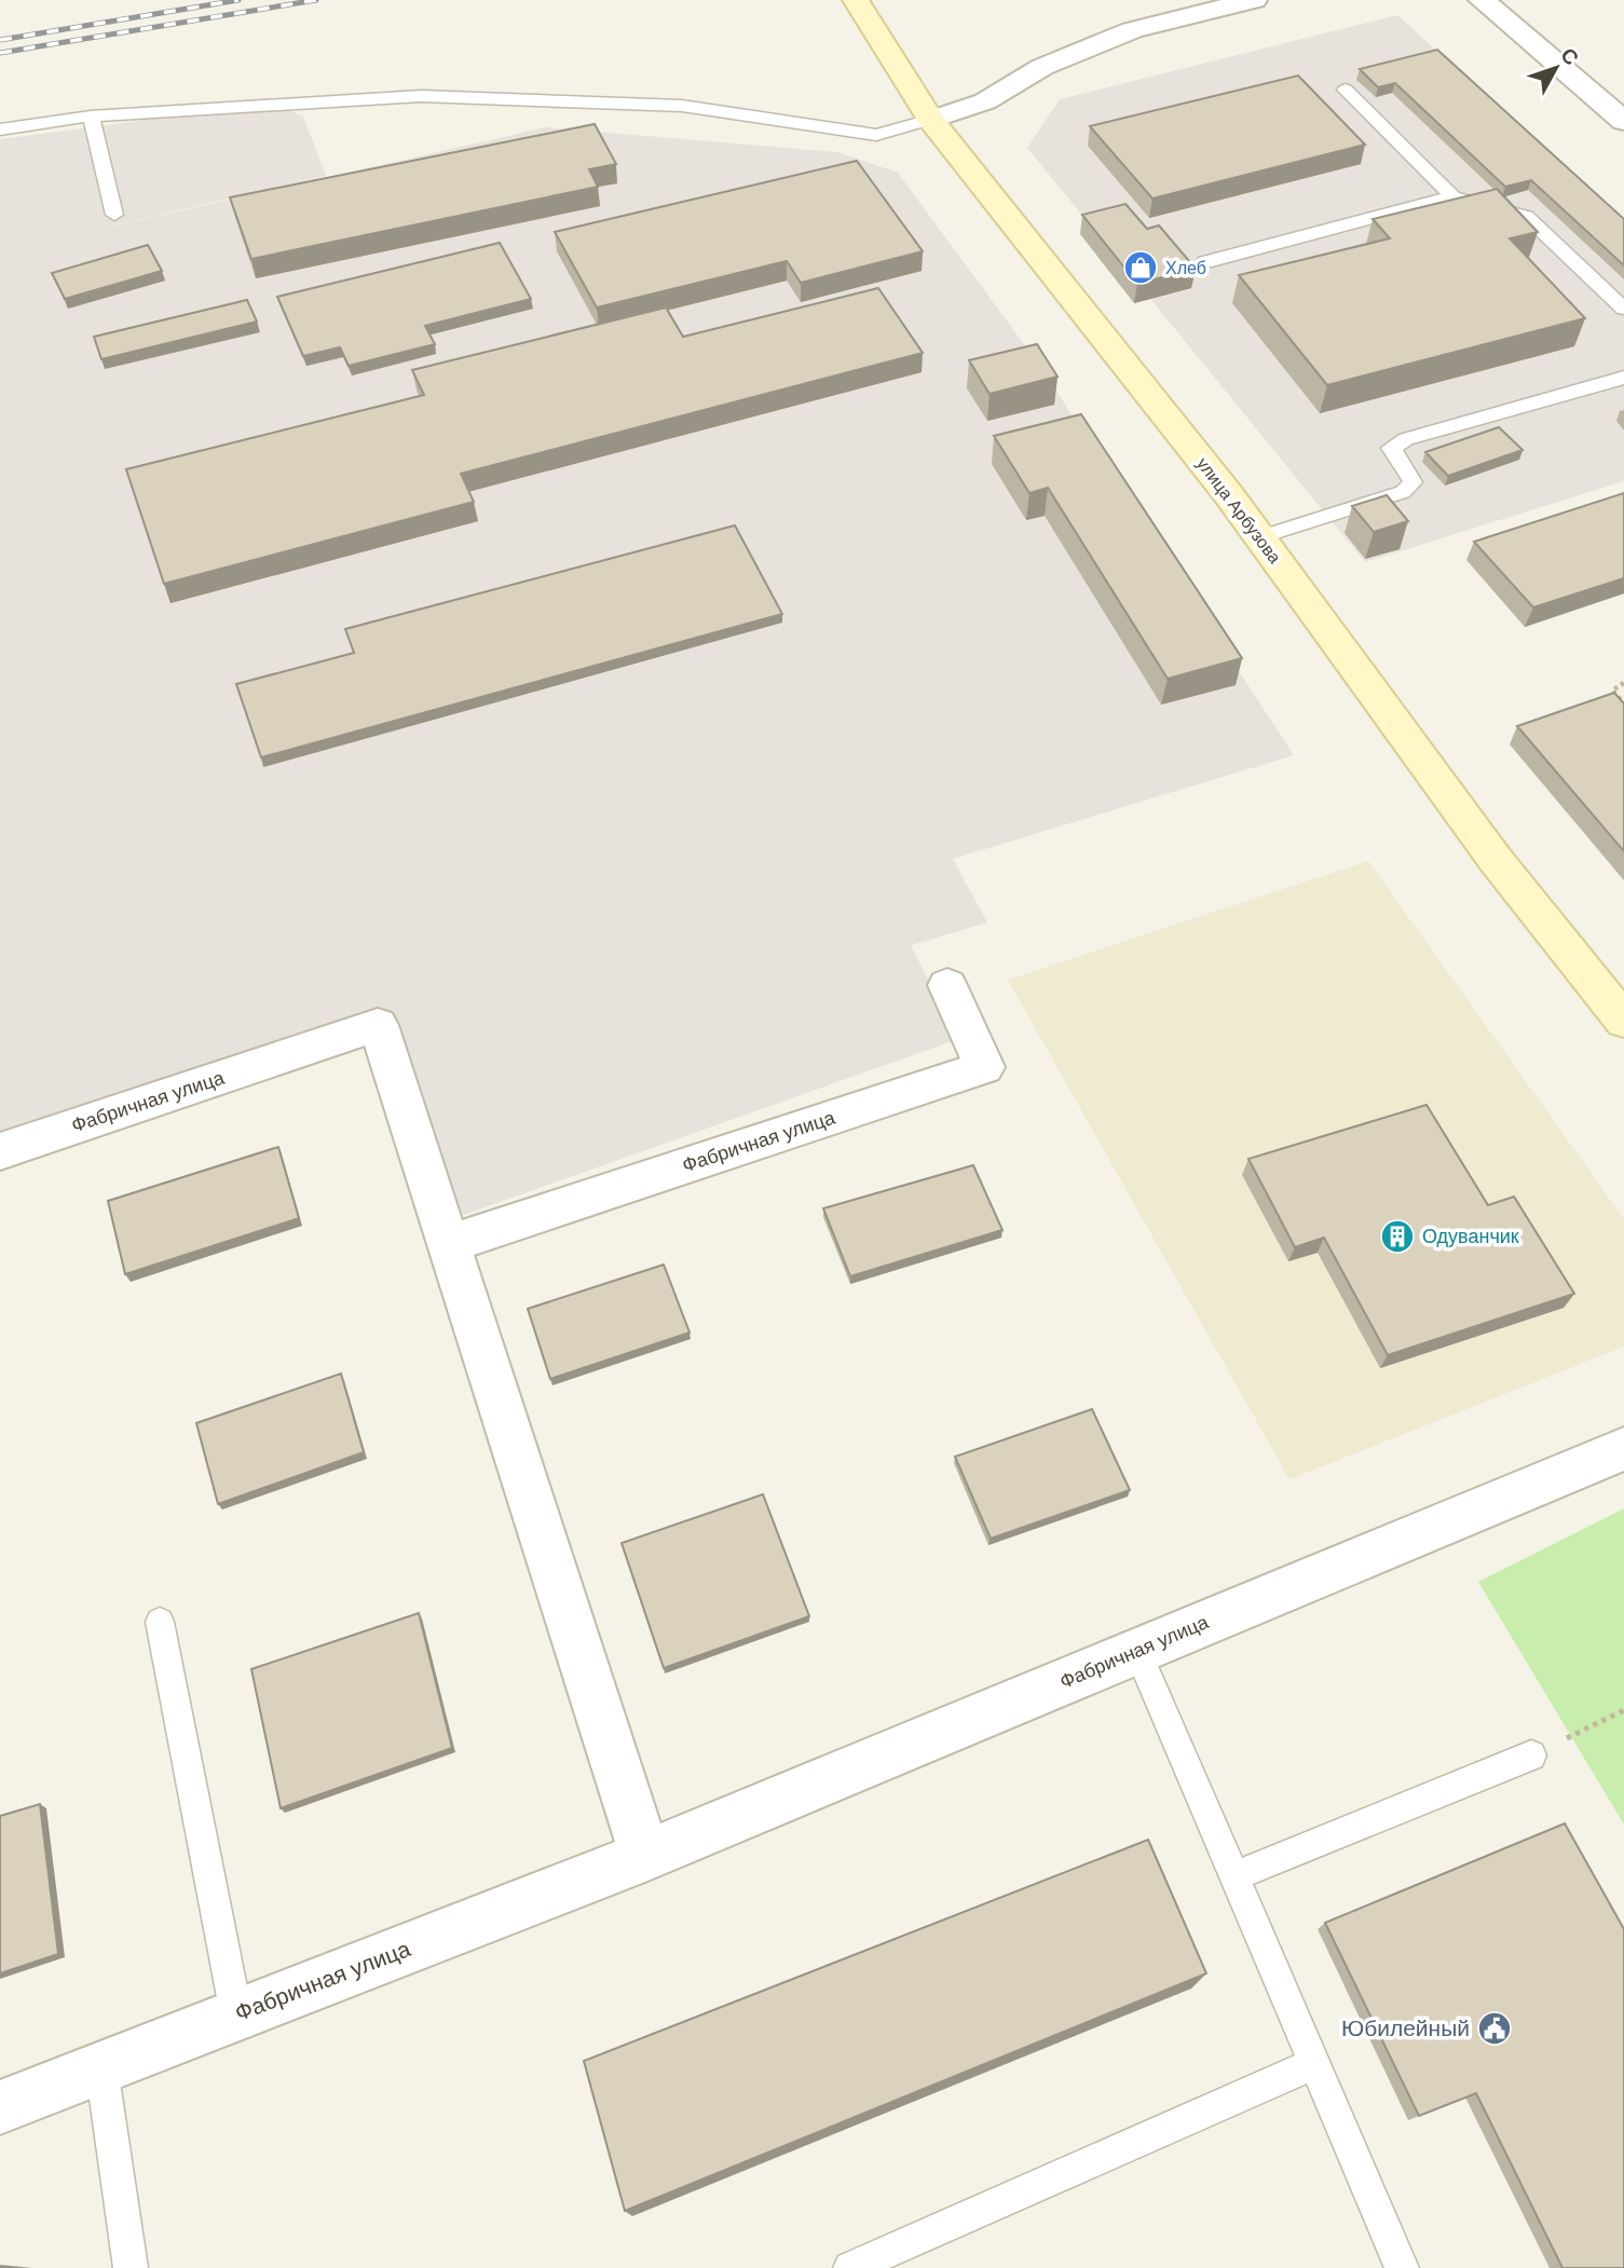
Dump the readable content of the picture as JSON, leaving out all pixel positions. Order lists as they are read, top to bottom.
{
  "streets": {
    "street": ["улица Арбузова", "Фабричная улица"]
  },
  "places": {
    "shop": ["Хлеб"],
    "building": ["Одуванчик"],
    "public building": ["Юбилейный"]
  },
  "north": "top right"
}
